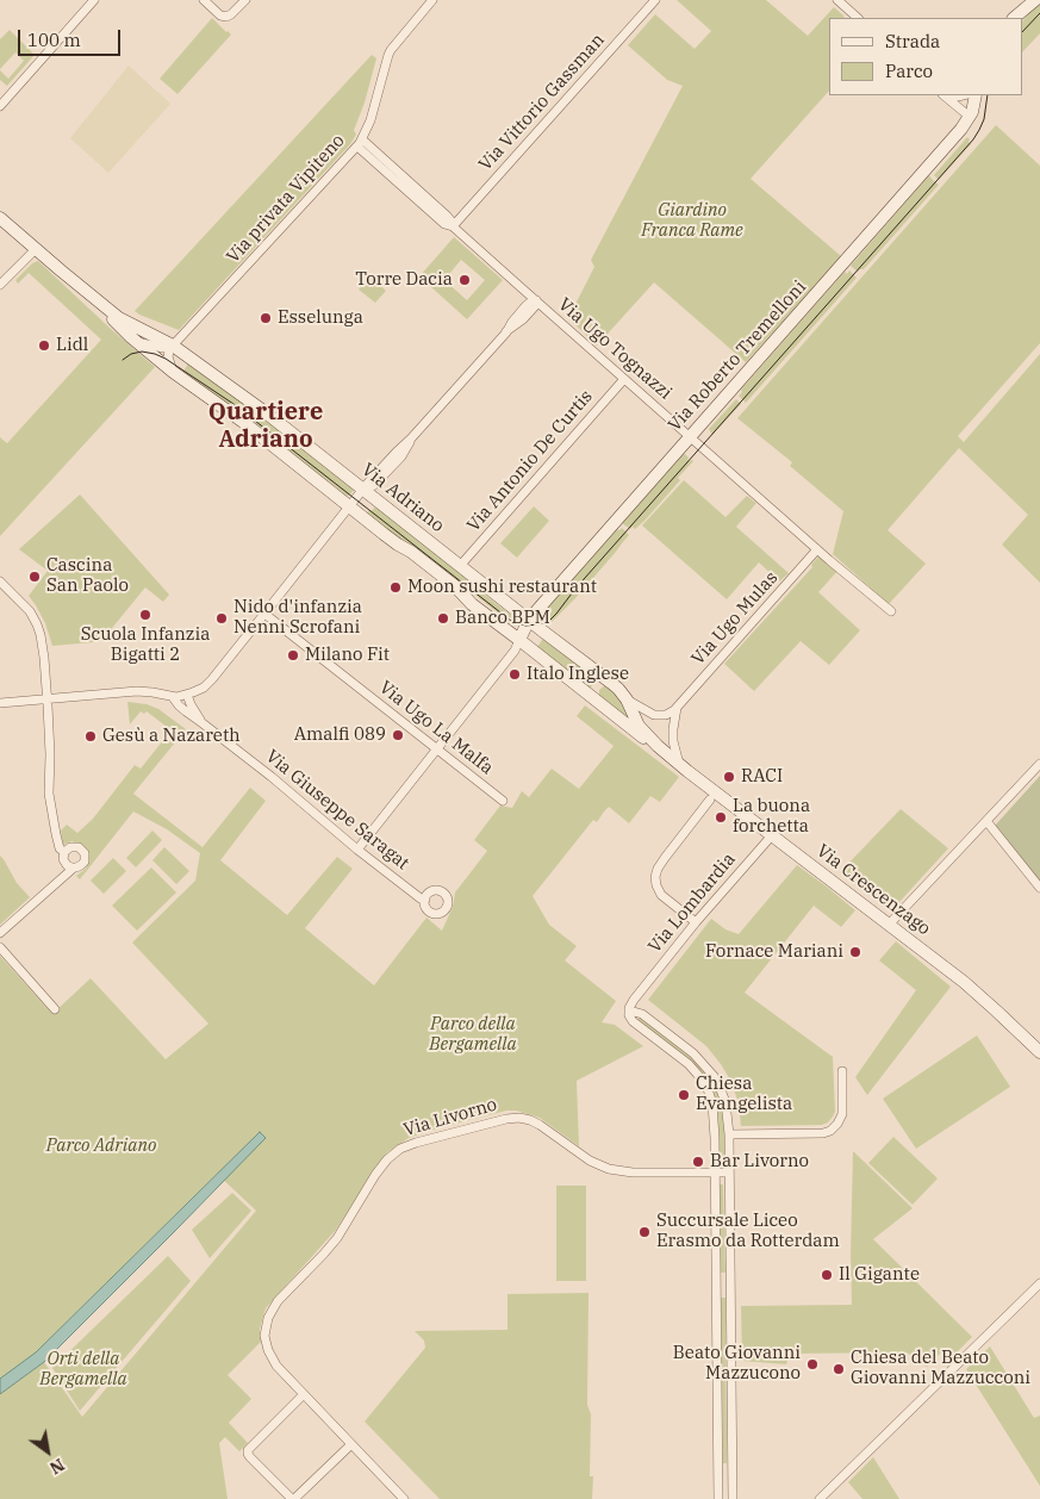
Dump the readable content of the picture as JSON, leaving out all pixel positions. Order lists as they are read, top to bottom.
{
  "streets": {
    "street": [
      "Via Vittorio Gassman",
      "Via privata Vipiteno",
      "Via Ugo Tognazzi",
      "Via Roberto Tremelloni",
      "Via Antonio De Curtis",
      "Via Adriano",
      "Via Ugo Mulas",
      "Via Ugo La Malfa",
      "Via Giuseppe Saragat",
      "Via Crescenzago",
      "Via Lombardia",
      "Via Livorno"
    ]
  },
  "crossings": [
    ["Via Vittorio Gassman", "Via Ugo Tognazzi"],
    ["Via privata Vipiteno", "Via Ugo Tognazzi"],
    ["Via privata Vipiteno", "Via Adriano"],
    ["Via Ugo Tognazzi", "Via Roberto Tremelloni"],
    ["Via Ugo Tognazzi", "Via Antonio De Curtis"],
    ["Via Ugo Tognazzi", "Via Ugo Mulas"],
    ["Via Roberto Tremelloni", "Via Adriano"],
    ["Via Antonio De Curtis", "Via Adriano"],
    ["Via Adriano", "Via Crescenzago"],
    ["Via Crescenzago", "Via Lombardia"]
  ],
  "districts": ["Quartiere Adriano"],
  "parks": [
    "Giardino Franca Rame",
    "Parco della Bergamella",
    "Parco Adriano",
    "Orti della Bergamella"
  ],
  "places": [
    "Torre Dacia",
    "Esselunga",
    "Lidl",
    "Cascina San Paolo",
    "Moon sushi restaurant",
    "Scuola Infanzia Bigatti 2",
    "Nido d'infanzia Nenni Scrofani",
    "Banco BPM",
    "Milano Fit",
    "Italo Inglese",
    "Amalfi 089",
    "Gesù a Nazareth",
    "RACI",
    "La buona forchetta",
    "Fornace Mariani",
    "Chiesa Evangelista",
    "Bar Livorno",
    "Succursale Liceo Erasmo da Rotterdam",
    "Il Gigante",
    "Beato Giovanni Mazzucono",
    "Chiesa del Beato Giovanni Mazzucconi"
  ],
  "legend": ["Strada", "Parco"],
  "scale_bar": "100 m",
  "north": "bottom right"
}
